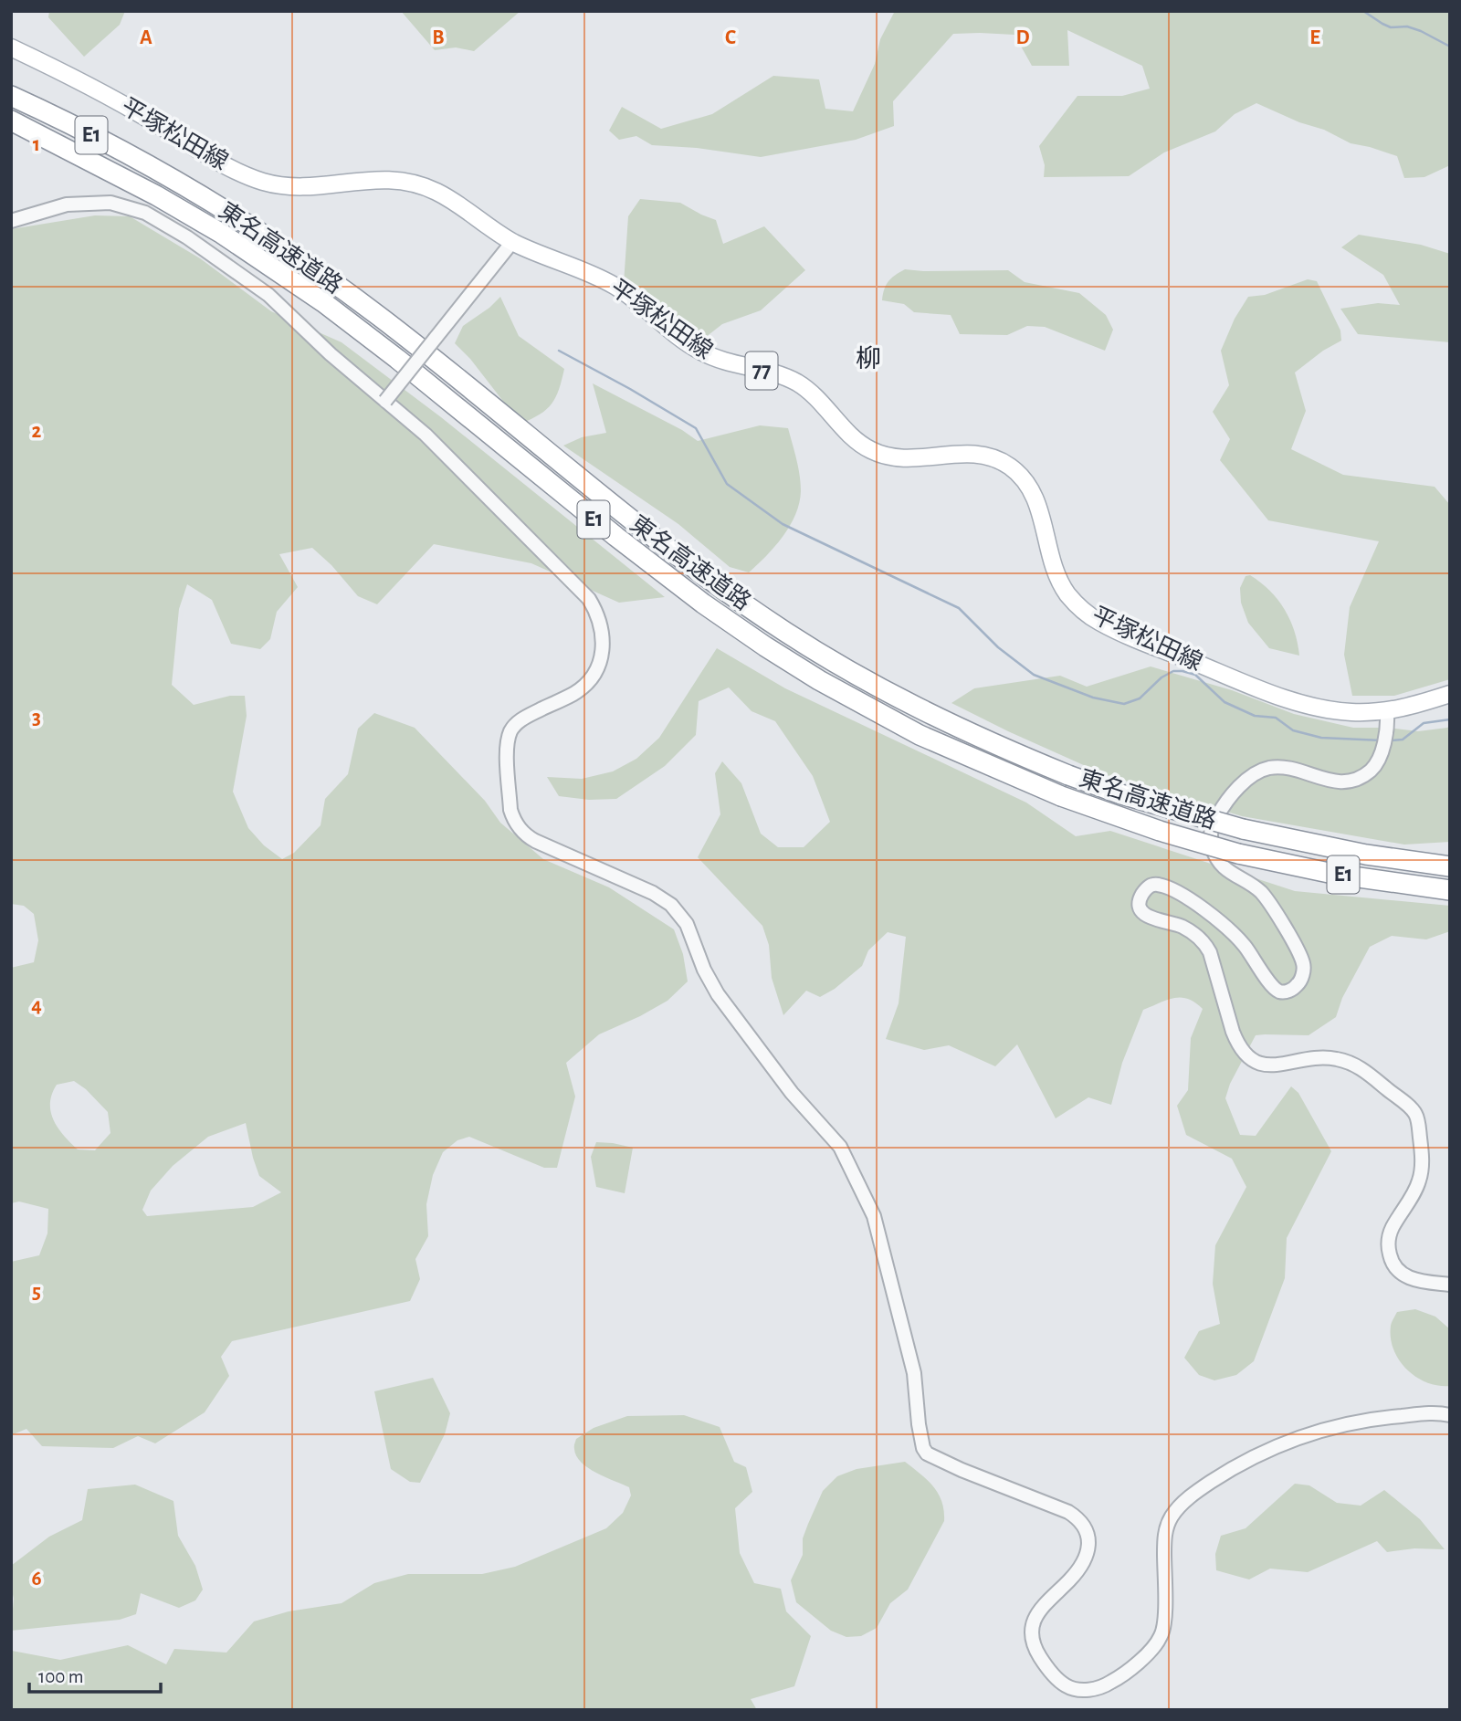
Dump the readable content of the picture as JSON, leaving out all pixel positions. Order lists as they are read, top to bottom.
{
  "streets": {
    "highway": ["E1", "東名高速道路"],
    "main road": ["平塚松田線", "77"]
  },
  "districts": ["柳"],
  "scale_bar": "100 m",
  "grid": {
    "columns": [
      "A",
      "B",
      "C",
      "D",
      "E"
    ],
    "rows": [
      "1",
      "2",
      "3",
      "4",
      "5",
      "6"
    ]
  }
}
